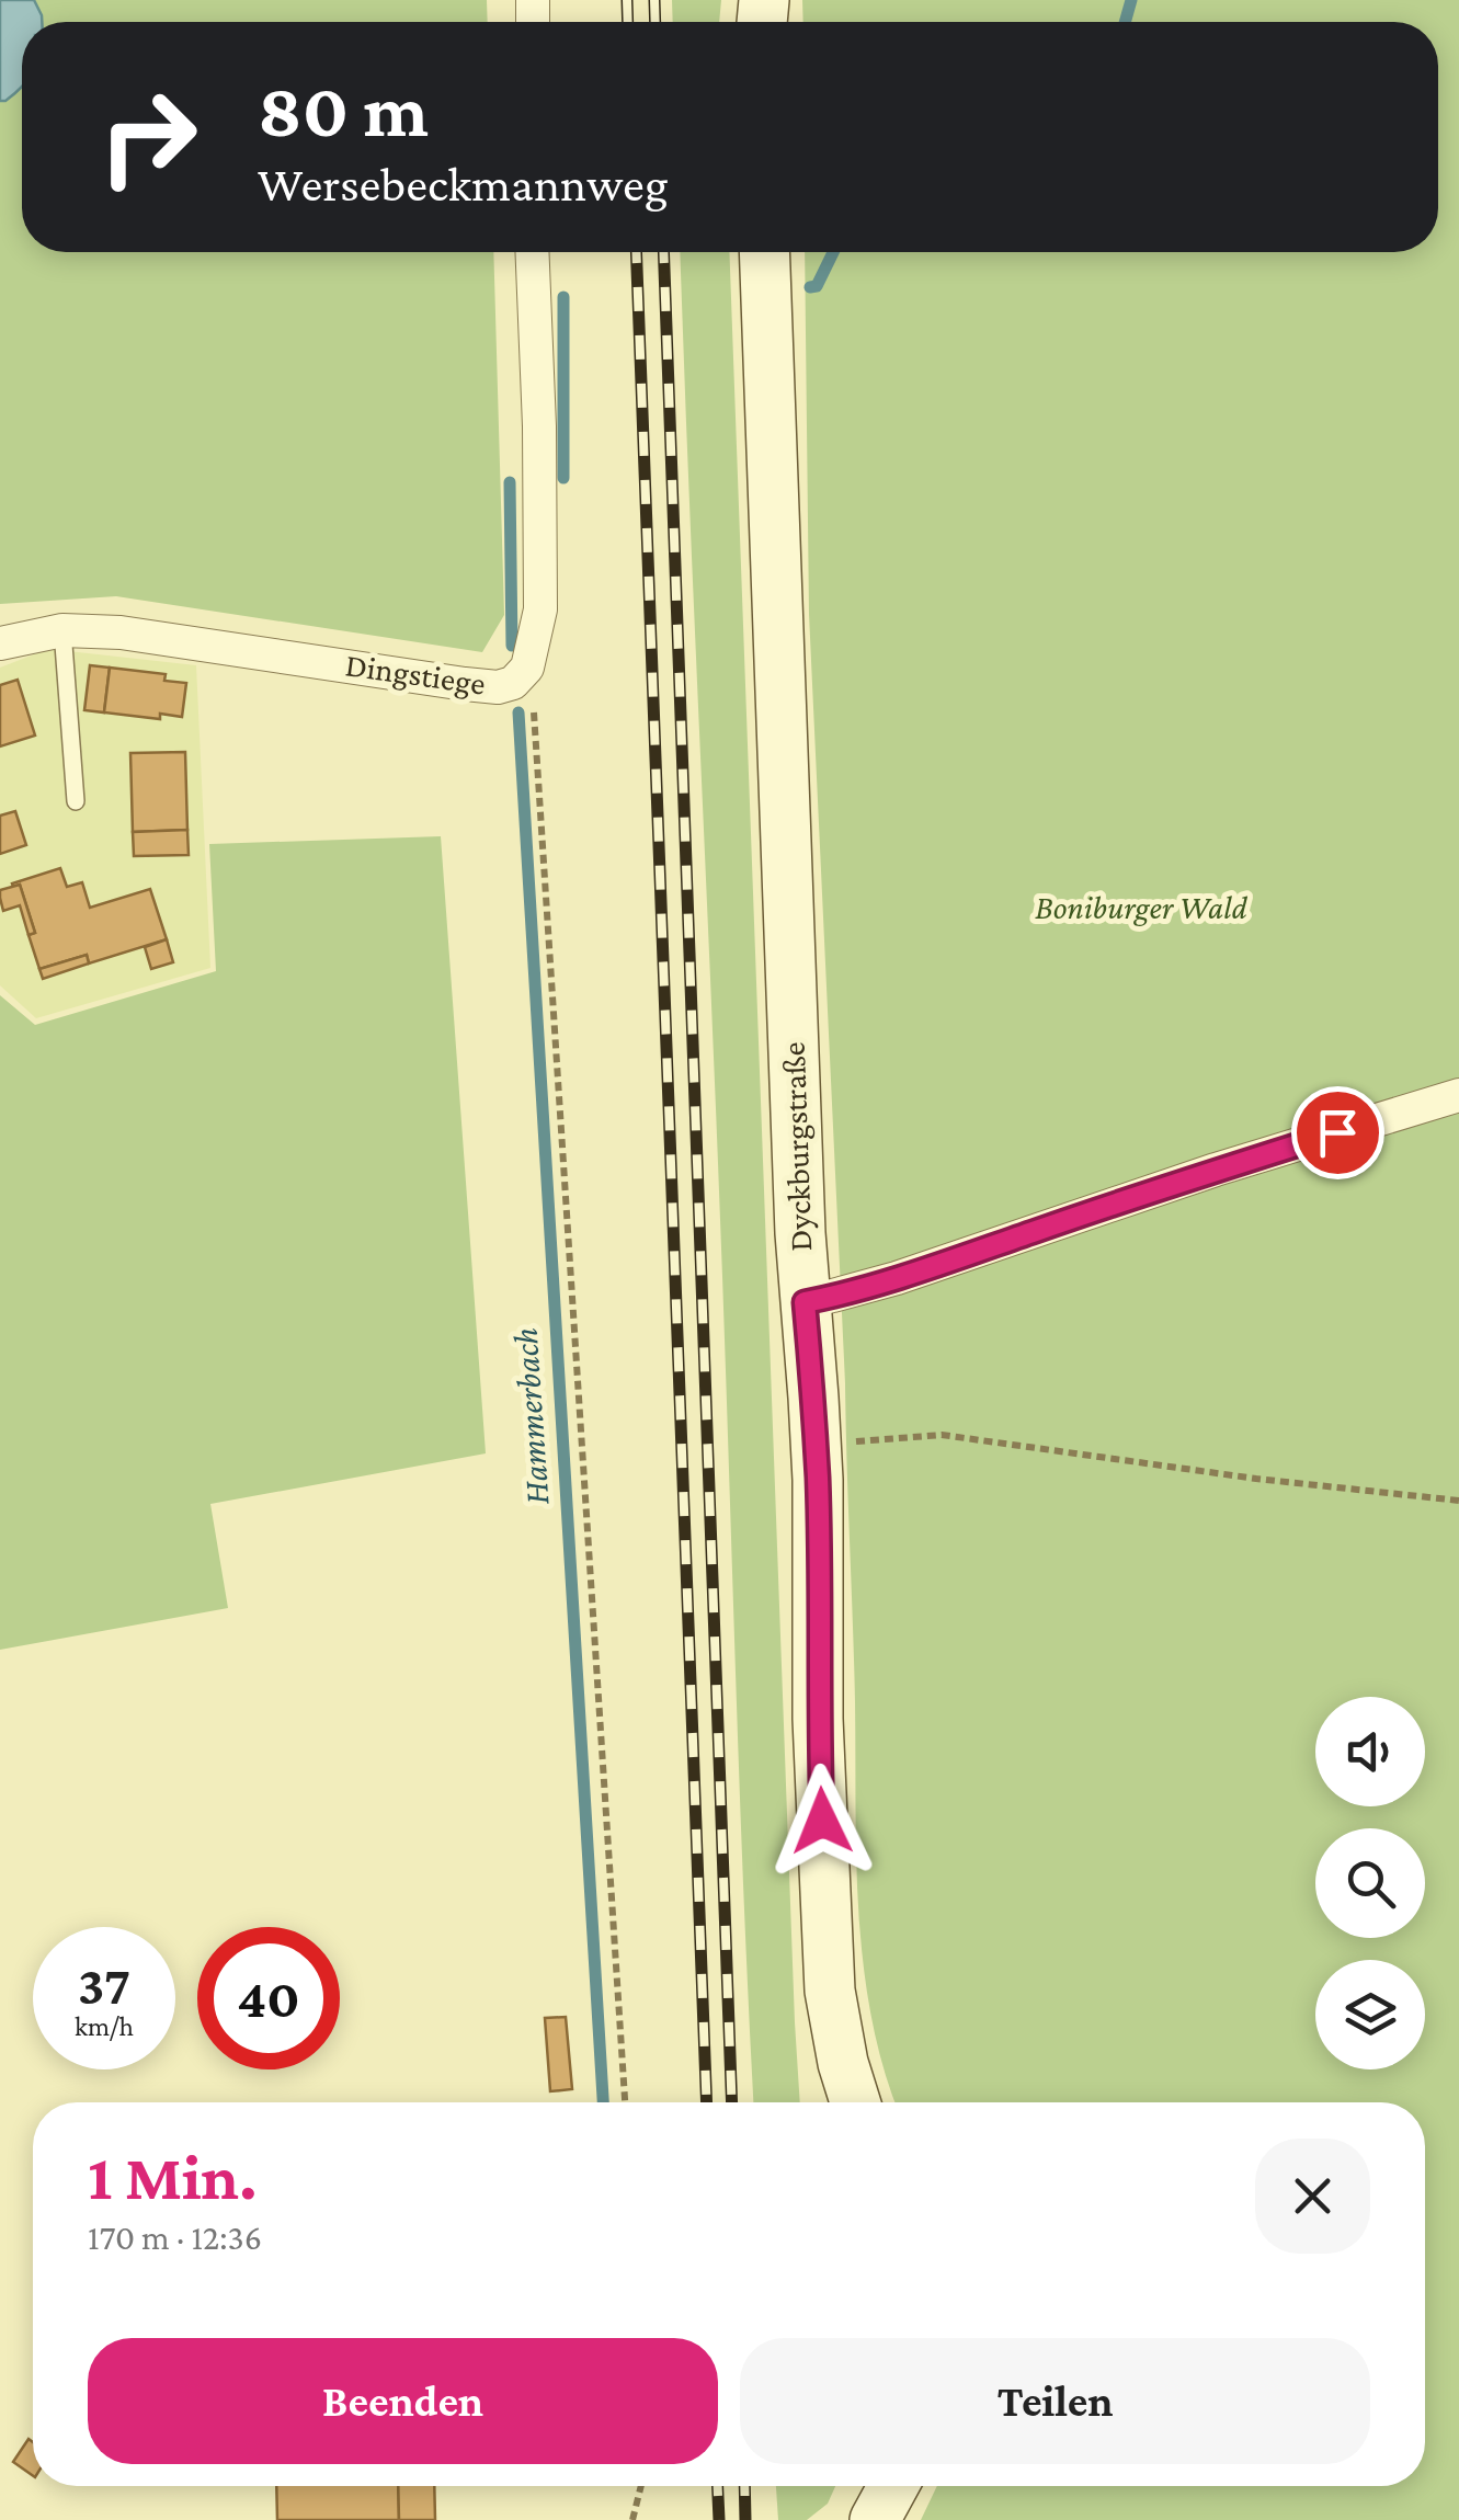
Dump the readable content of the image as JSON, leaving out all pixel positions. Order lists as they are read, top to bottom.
{
  "streets": {
    "street": ["Dingstiege", "Dyckburgstraße"]
  },
  "water": ["Hammerbach"],
  "parks": ["Boniburger Wald"],
  "page": {
    "turn": ["80 m", "Wersebeckmannweg"],
    "speed": "37 km/h",
    "limit": "40",
    "heading": ["1 Min.", "170 m · 12:36"],
    "buttons": ["Beenden", "Teilen"]
  }
}
